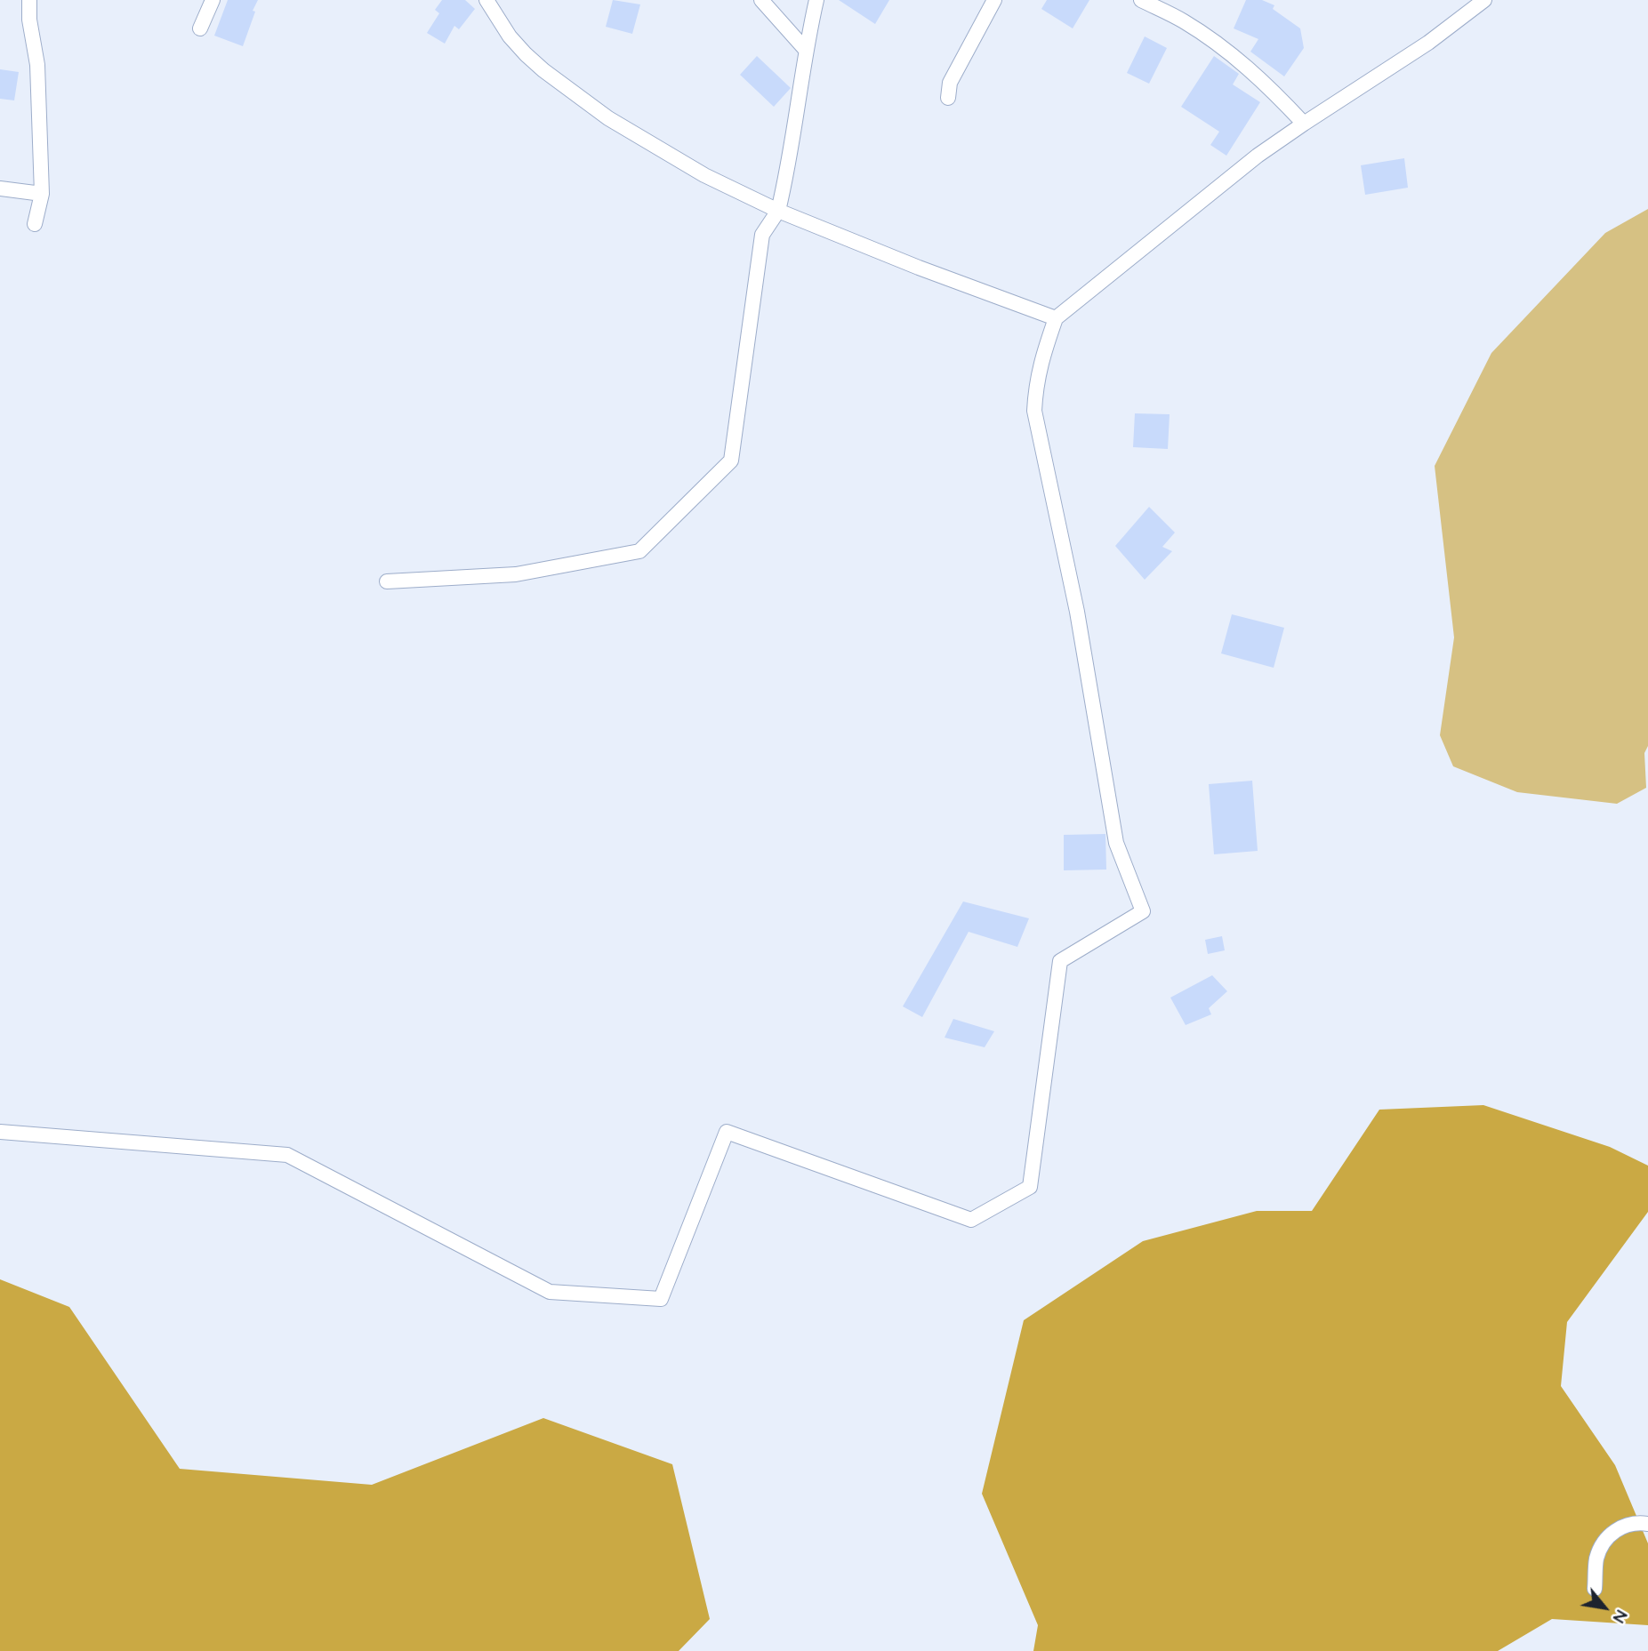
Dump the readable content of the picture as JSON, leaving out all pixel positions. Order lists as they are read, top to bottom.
{
  "north": "bottom right"
}
